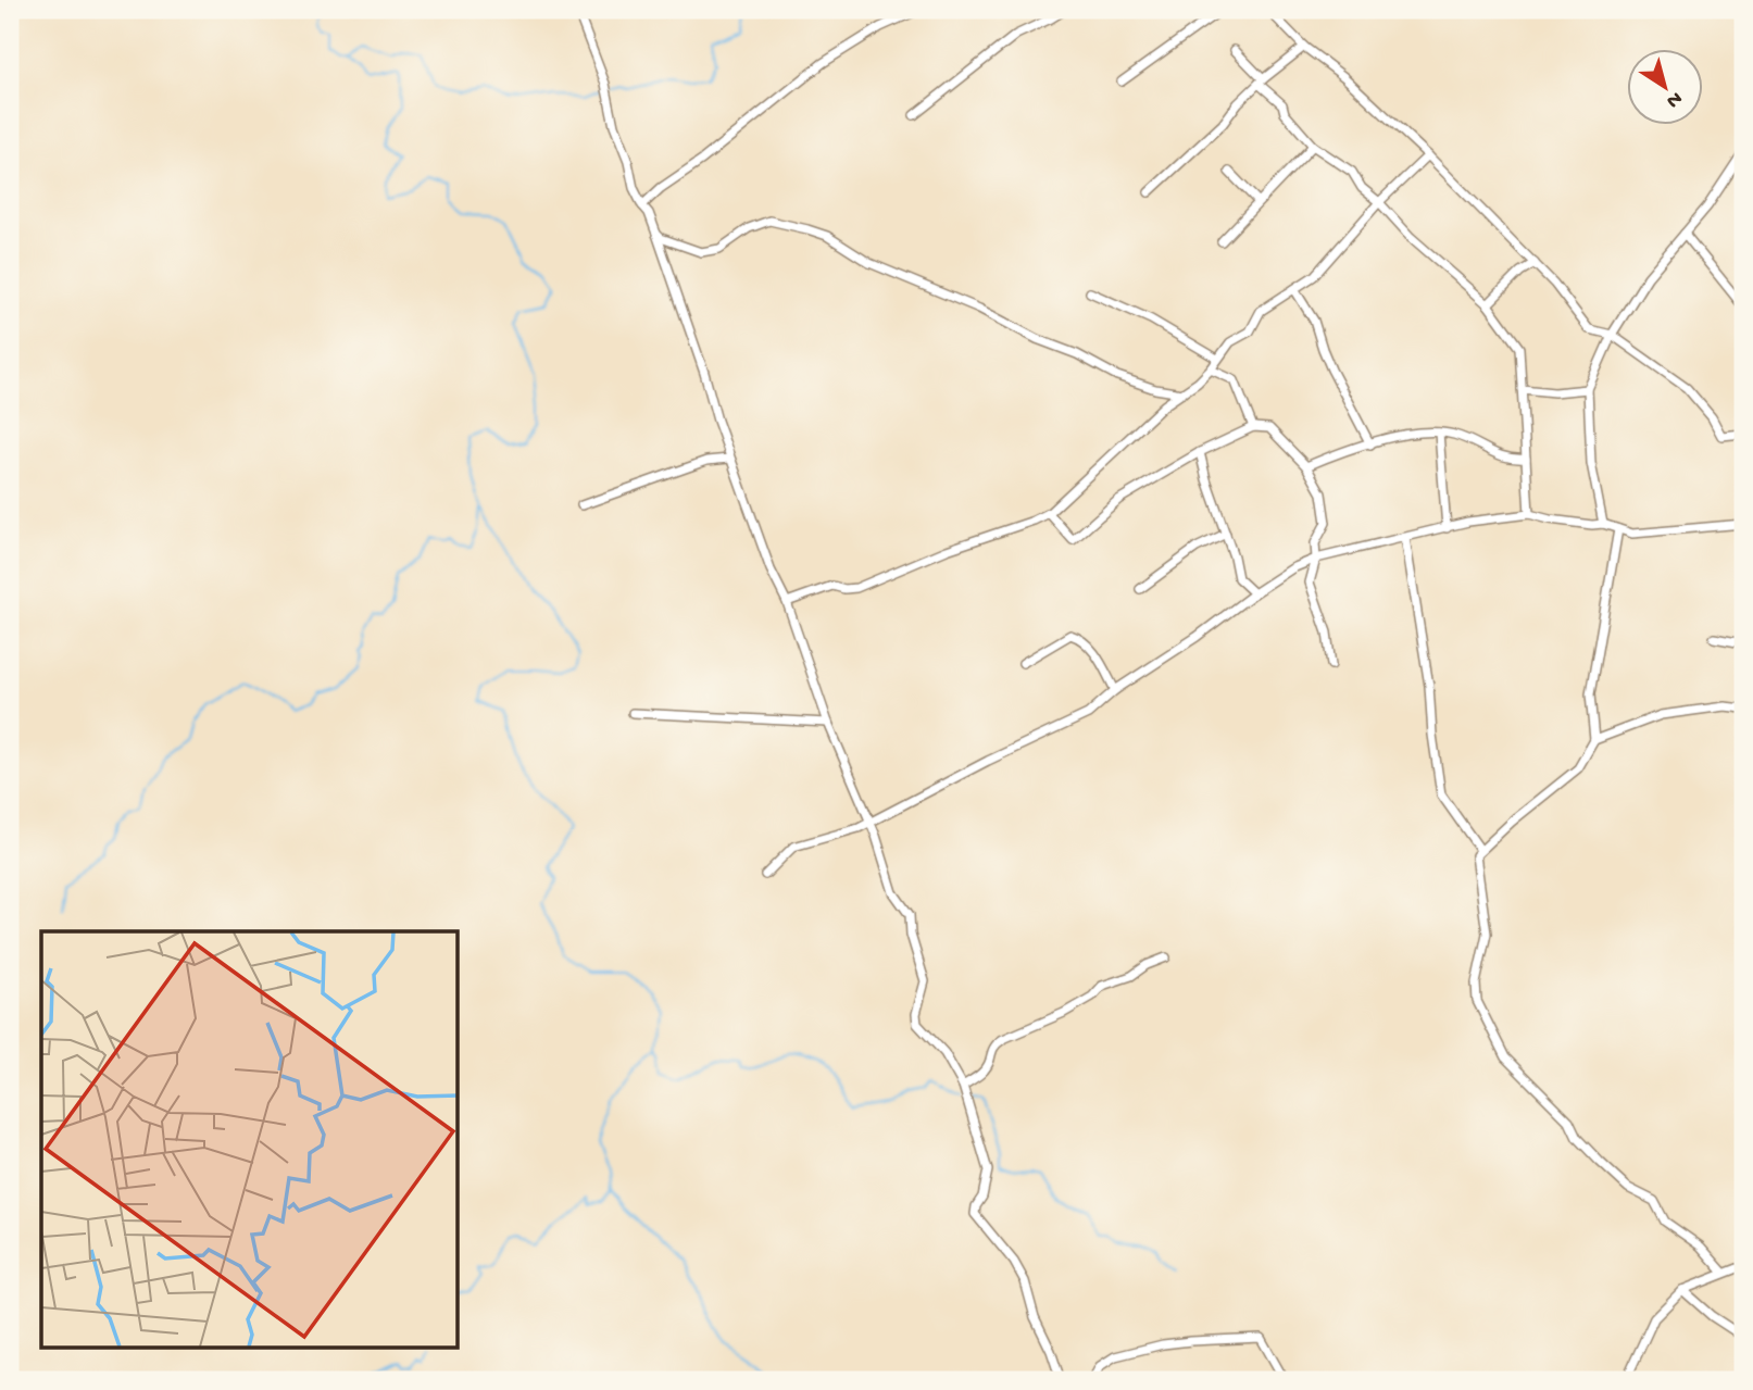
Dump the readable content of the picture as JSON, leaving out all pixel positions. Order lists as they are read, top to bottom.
{
  "north": "bottom right"
}
